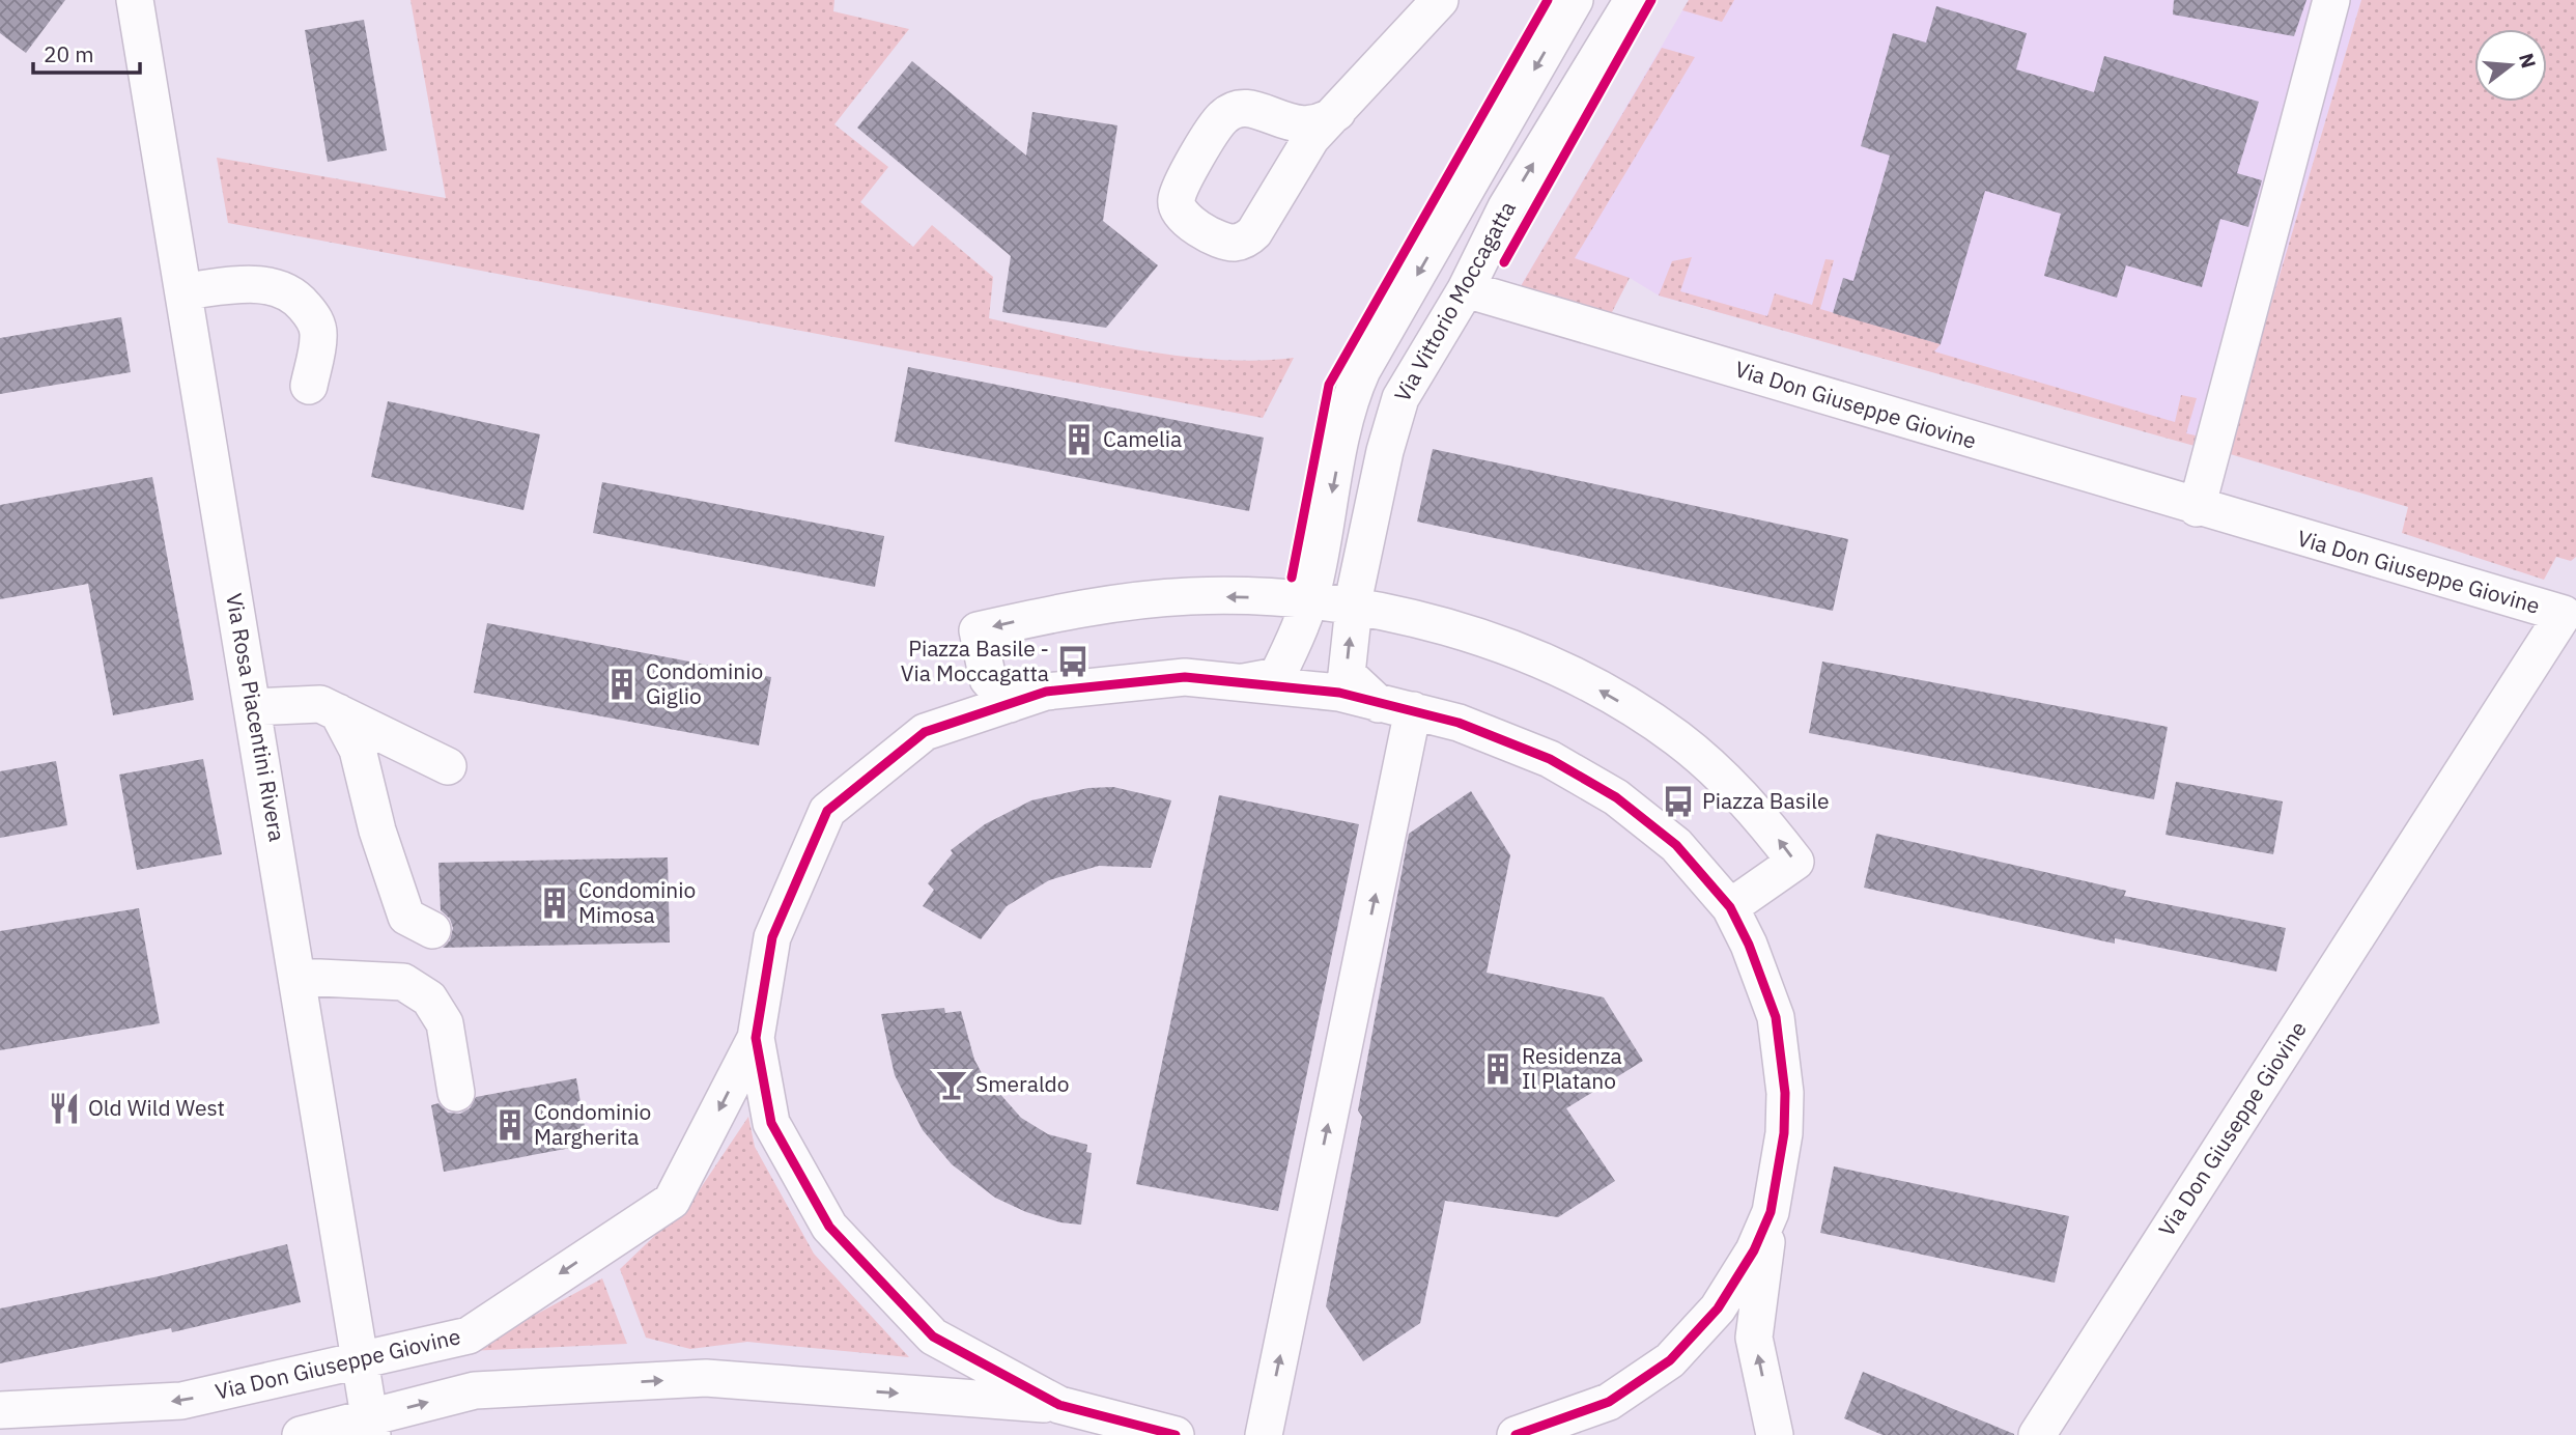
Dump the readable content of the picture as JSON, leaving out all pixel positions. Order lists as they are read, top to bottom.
{
  "streets": {
    "street": ["Via Vittorio Moccagatta", "Via Don Giuseppe Giovine", "Via Rosa Piacentini Rivera"]
  },
  "crossings": [
    ["Via Vittorio Moccagatta", "Via Don Giuseppe Giovine"],
    ["Via Don Giuseppe Giovine", "Via Rosa Piacentini Rivera"]
  ],
  "places": {
    "building": [
      "Camelia",
      "Condominio Giglio",
      "Condominio Mimosa",
      "Residenza Il Platano",
      "Condominio Margherita"
    ],
    "bus stop": ["Piazza Basile - Via Moccagatta", "Piazza Basile"],
    "bar": ["Smeraldo"],
    "restaurant": ["Old Wild West"]
  },
  "scale_bar": "20 m",
  "north": "right"
}
